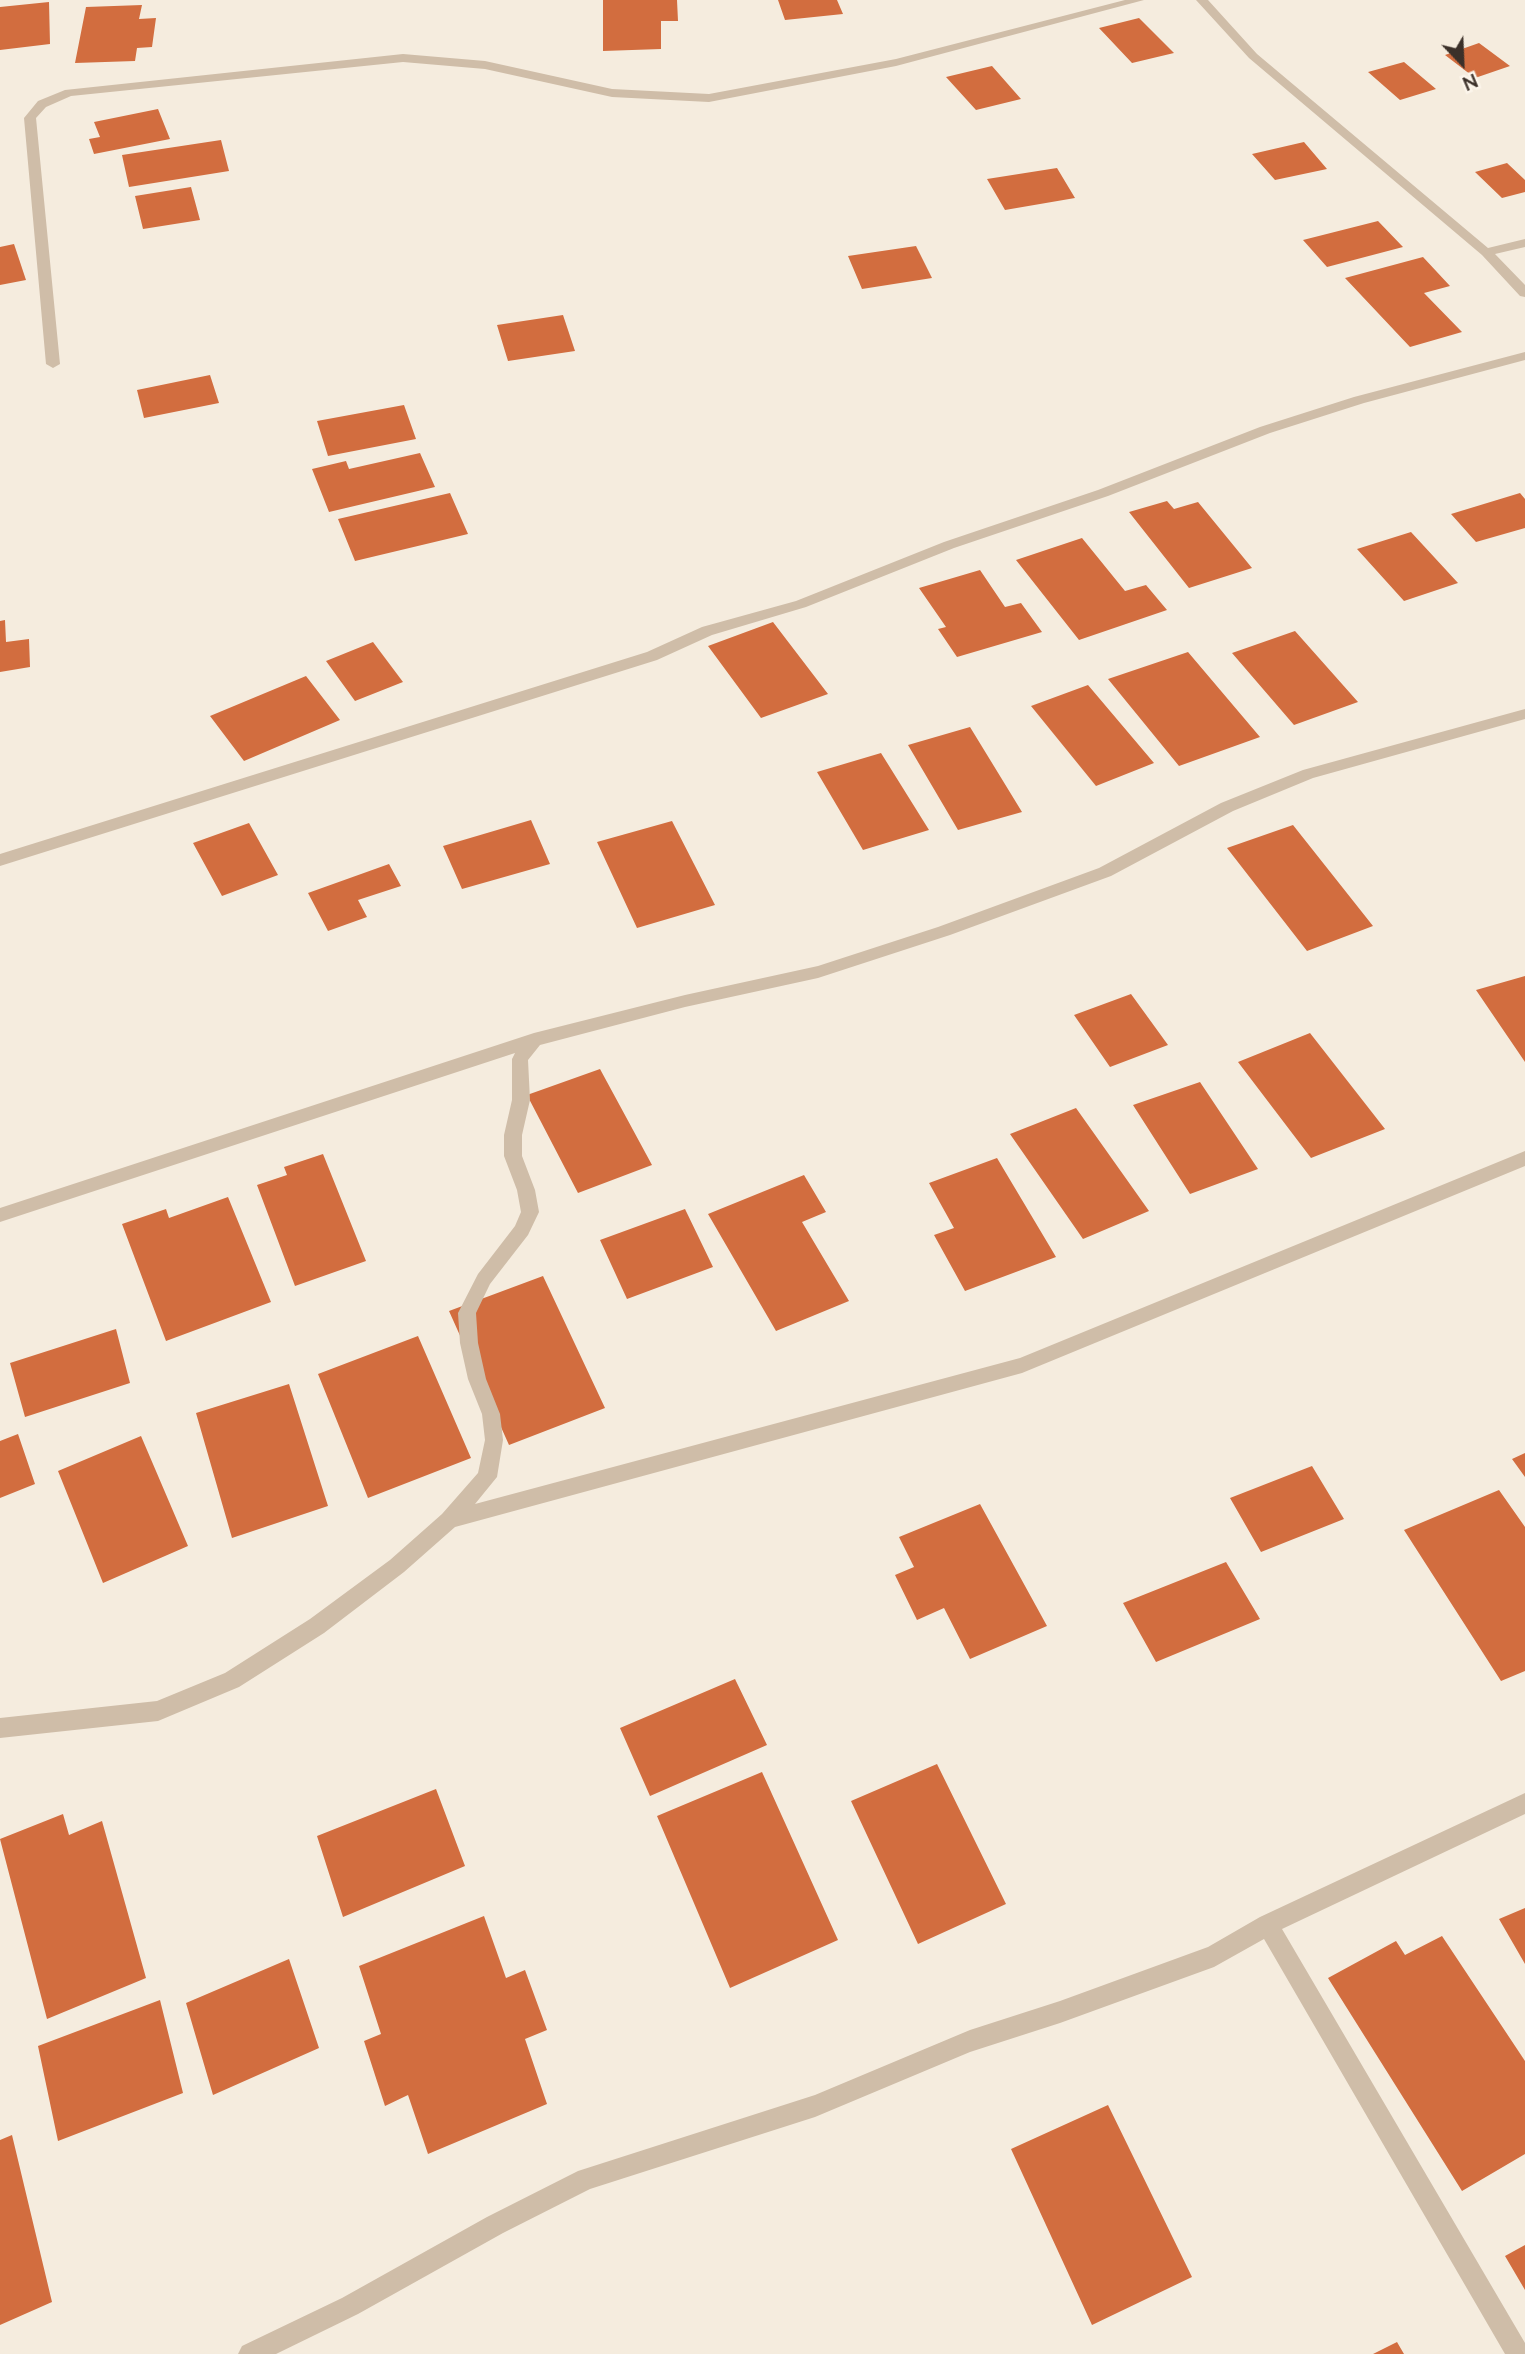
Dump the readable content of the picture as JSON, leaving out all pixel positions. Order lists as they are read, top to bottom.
{
  "north": "bottom right"
}
